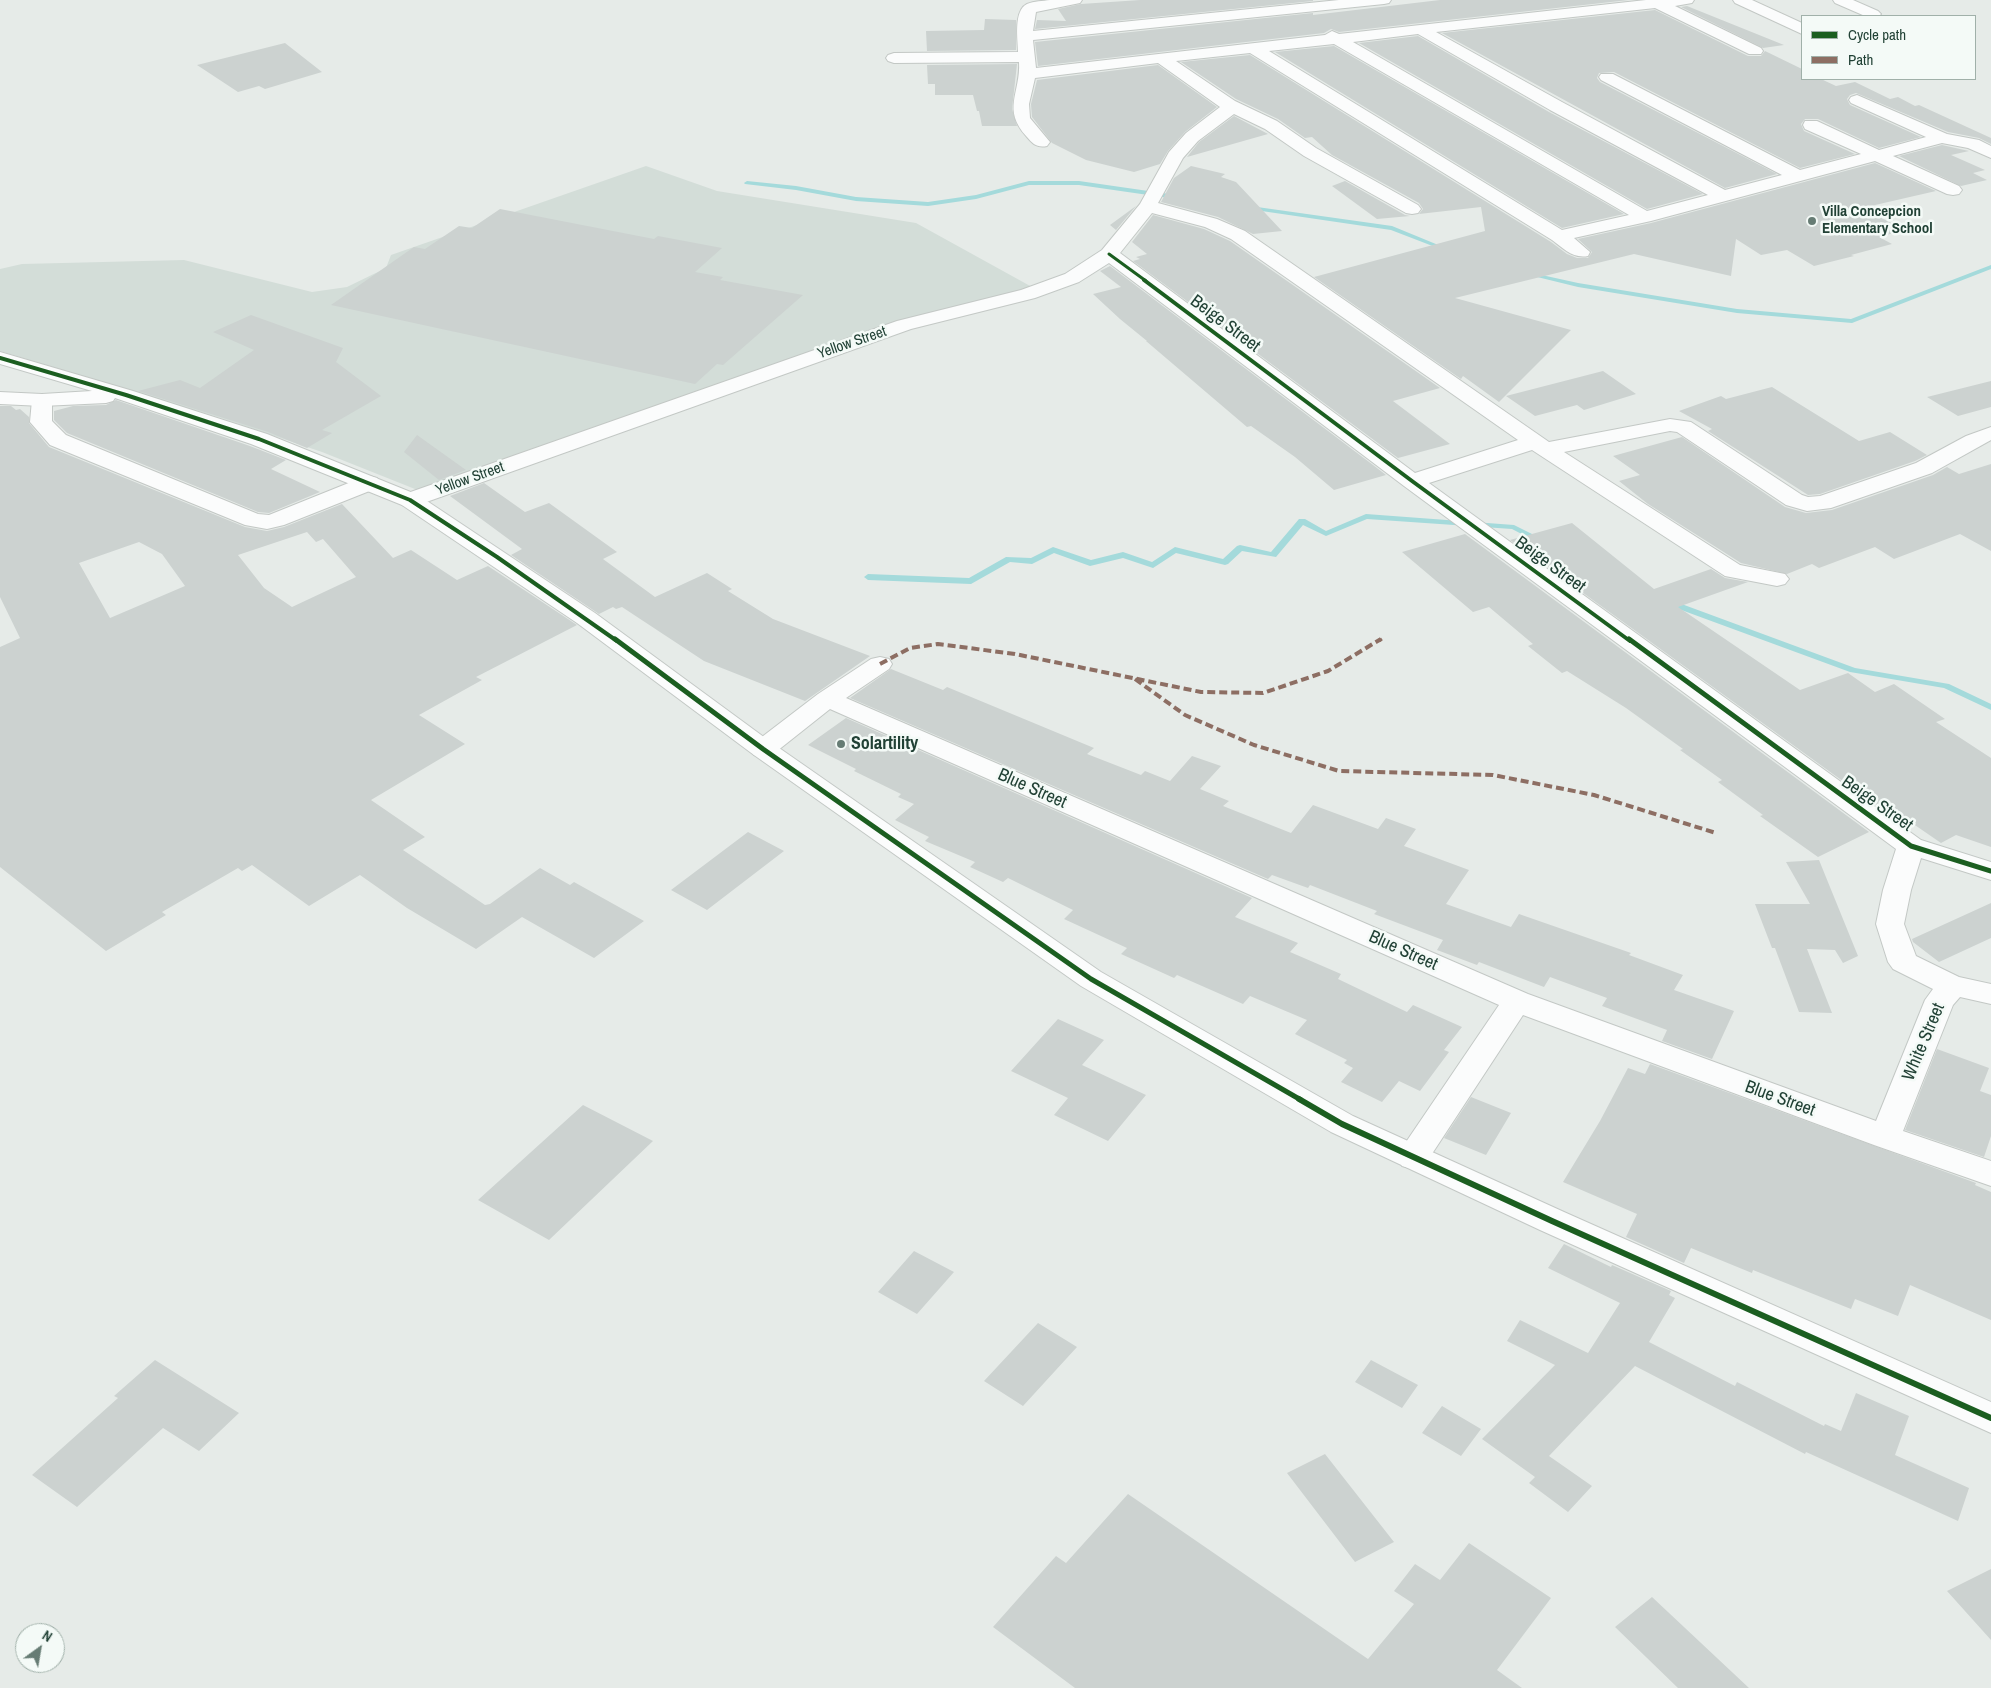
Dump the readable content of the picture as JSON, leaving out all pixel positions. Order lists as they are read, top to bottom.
{
  "streets": {
    "street": [
      "Beige Street",
      "Yellow Street",
      "Blue Street",
      "White Street"
    ]
  },
  "crossings": [
    ["Beige Street", "Yellow Street"],
    ["Blue Street", "White Street"]
  ],
  "places": ["Villa Concepcion Elementary School", "Solartility"],
  "legend": ["Cycle path", "Path"],
  "north": "top right"
}
